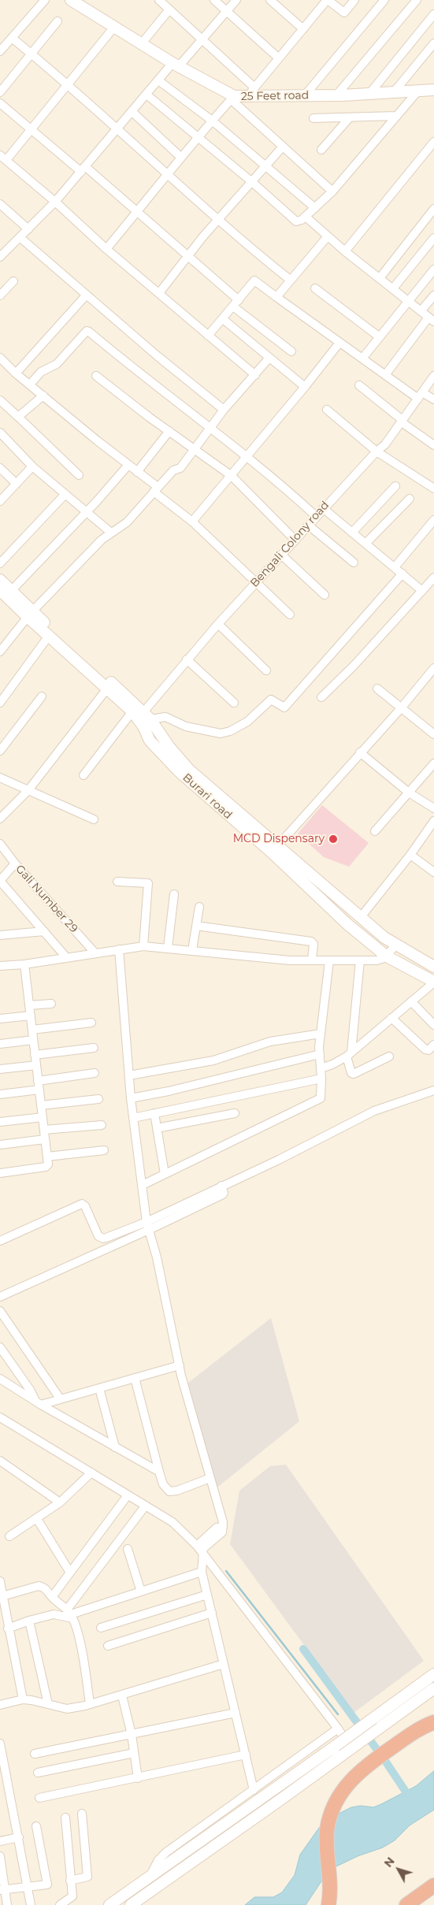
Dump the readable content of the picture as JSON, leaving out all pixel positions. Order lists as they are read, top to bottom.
{
  "streets": {
    "main road": ["25 Feet road", "Burari road"],
    "street": ["Bengali Colony road", "Gali Number 29"]
  },
  "crossings": [
    ["Bengali Colony road", "Burari road"]
  ],
  "places": ["MCD Dispensary"],
  "north": "top left"
}
